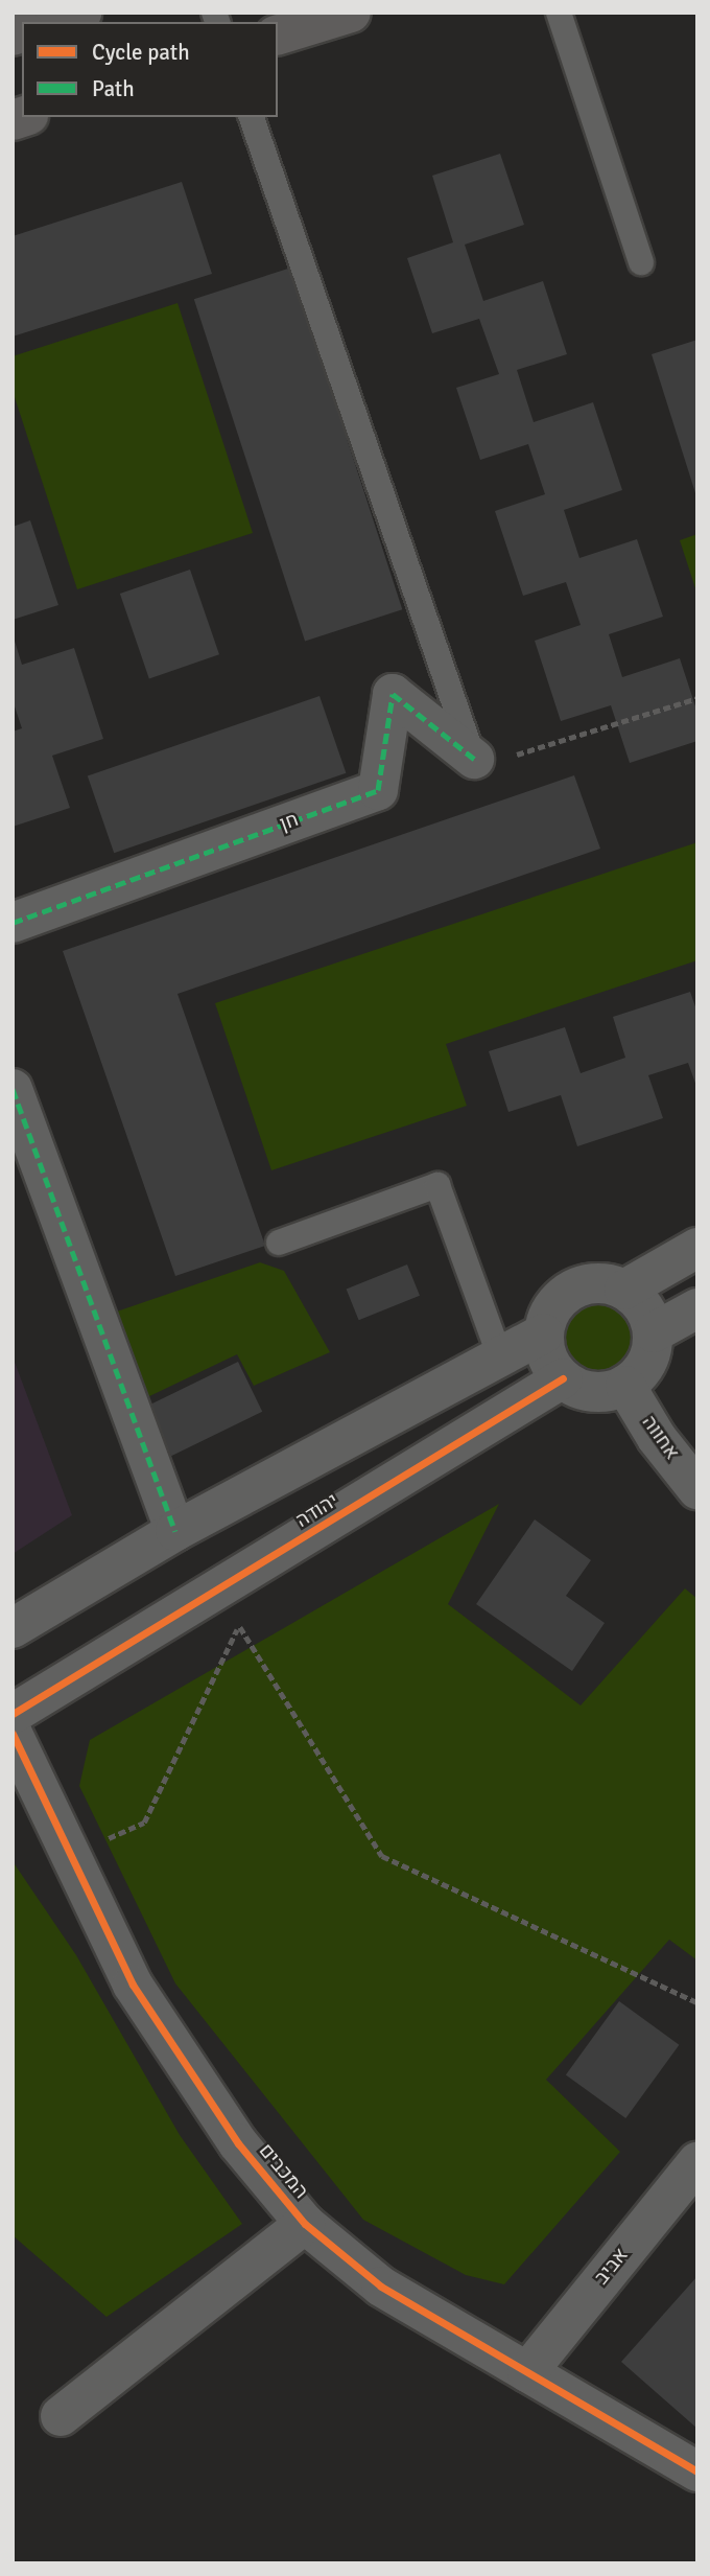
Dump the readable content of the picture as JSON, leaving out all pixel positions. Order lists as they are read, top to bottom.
{
  "streets": {
    "street": [
      "חן",
      "אחווה",
      "יהודה",
      "המכבים",
      "אביב"
    ]
  },
  "crossings": [
    ["אחווה", "יהודה"],
    ["המכבים", "אביב"]
  ],
  "legend": ["Cycle path", "Path"]
}
